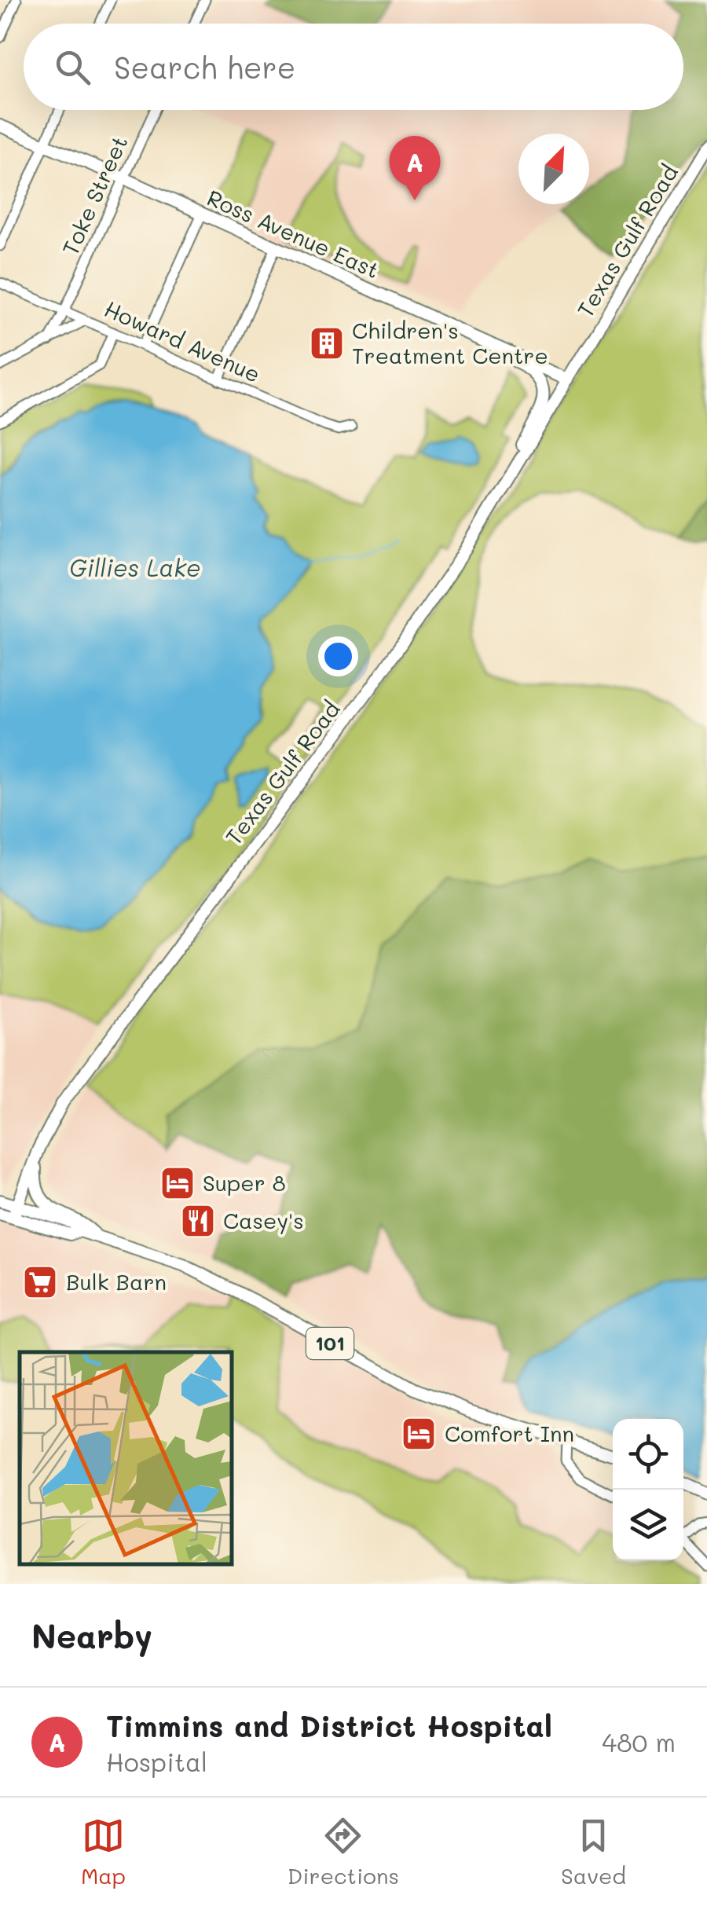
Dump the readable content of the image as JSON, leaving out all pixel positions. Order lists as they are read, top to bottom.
{
  "streets": {
    "main road": ["Ross Avenue East", "Texas Gulf Road", "101"],
    "street": ["Toke Street", "Howard Avenue"]
  },
  "crossings": [
    ["Toke Street", "Ross Avenue East"],
    ["Toke Street", "Howard Avenue"],
    ["Ross Avenue East", "Texas Gulf Road"],
    ["Texas Gulf Road", "101"]
  ],
  "water": ["Gillies Lake"],
  "places": {
    "building": ["Children's Treatment Centre"],
    "hotel": ["Super 8", "Comfort Inn"],
    "restaurant": ["Casey's"],
    "supermarket": ["Bulk Barn"]
  },
  "north": "top right",
  "page": {
    "search": "Search here",
    "pins": "A",
    "heading": "Nearby",
    "list": [
      {
        "mark": "A",
        "name": "Timmins and District Hospital",
        "note": "Hospital",
        "value": "480 m"
      }
    ],
    "nav": ["Map", "Directions", "Saved"]
  }
}
